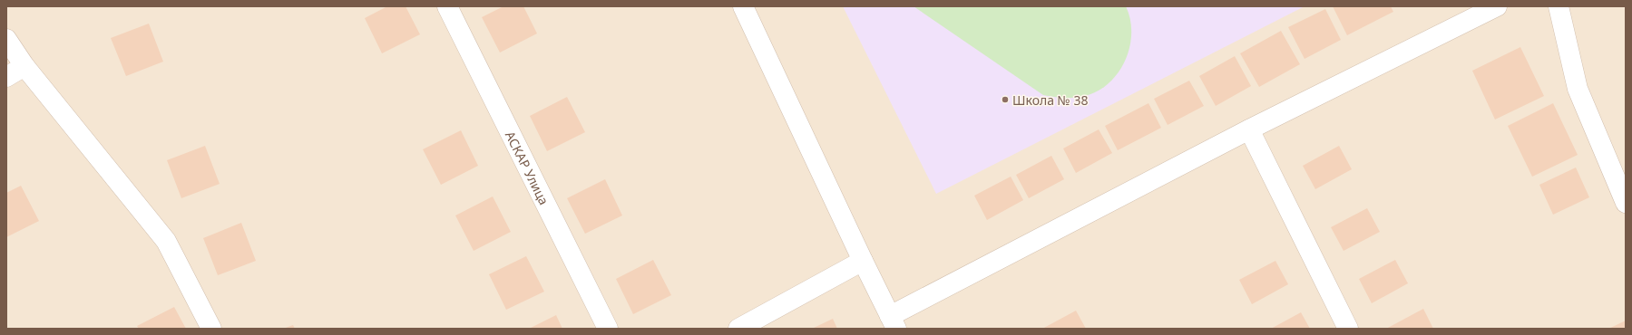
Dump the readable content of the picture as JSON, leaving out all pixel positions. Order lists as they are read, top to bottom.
{
  "streets": {
    "street": ["АСКАР Улица"]
  },
  "places": ["Школа № 38"]
}
